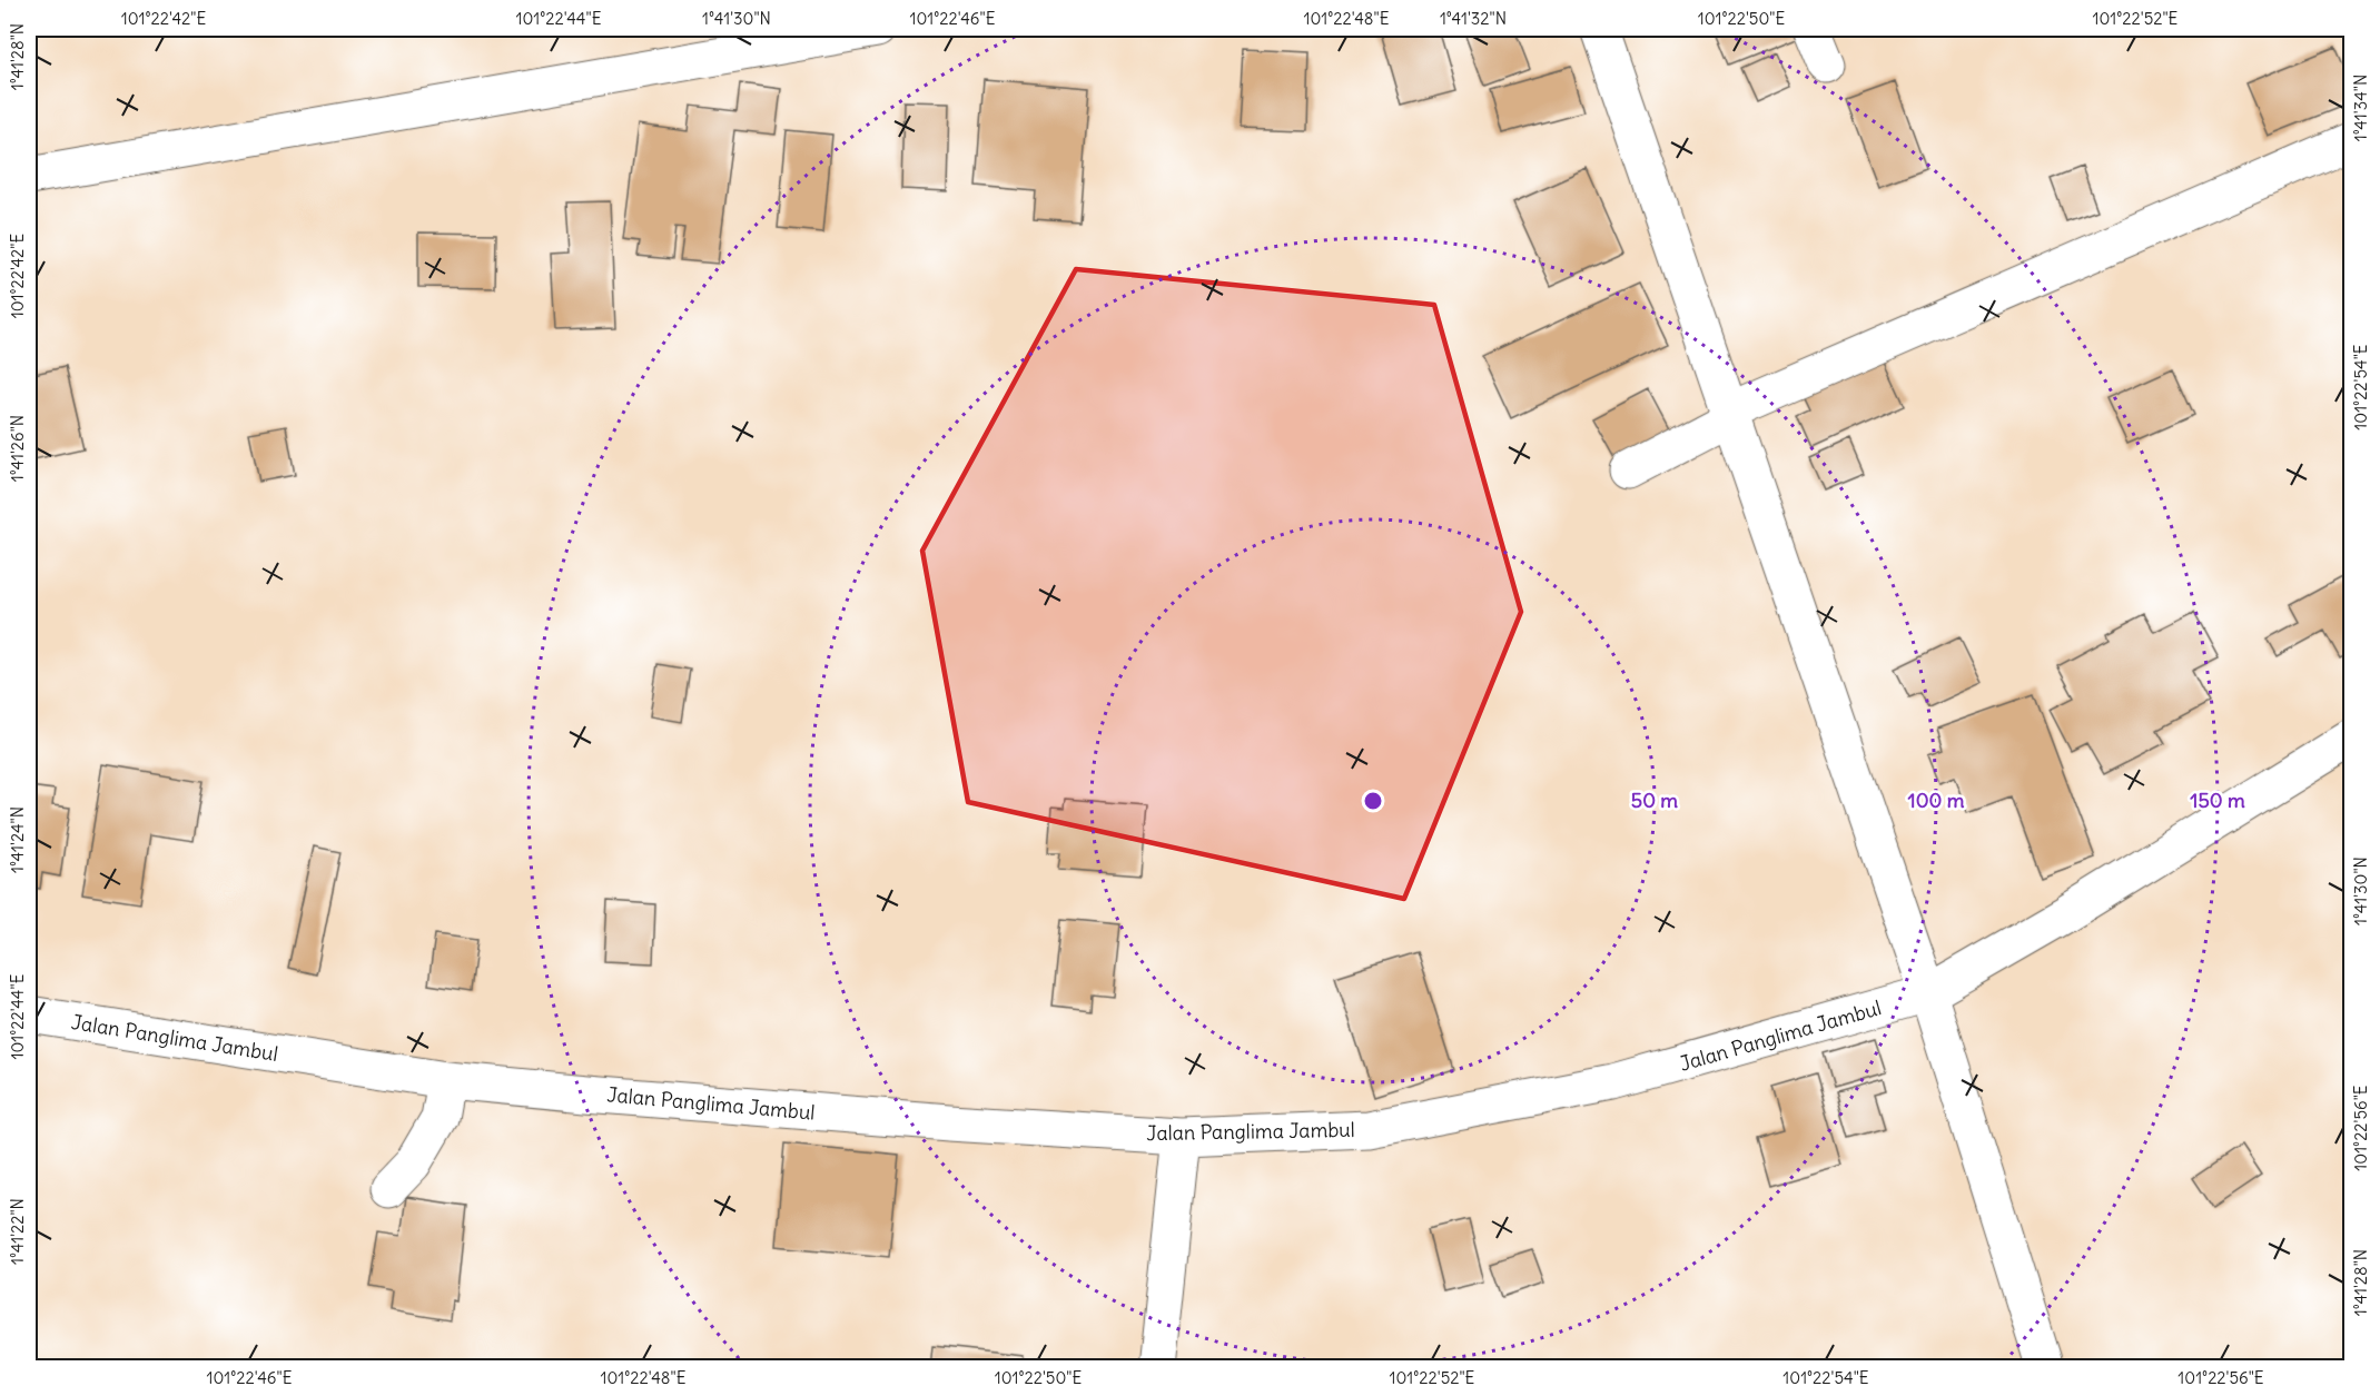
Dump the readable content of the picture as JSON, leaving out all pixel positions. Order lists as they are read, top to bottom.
{
  "streets": {
    "street": ["Jalan Panglima Jambul"]
  },
  "coordinates": [
    "101°22'42\"E",
    "101°22'44\"E",
    "1°41'30\"N",
    "101°22'46\"E",
    "101°22'48\"E",
    "1°41'32\"N",
    "101°22'50\"E",
    "101°22'52\"E",
    "1°41'28\"N",
    "1°41'34\"N",
    "101°22'54\"E",
    "1°41'26\"N",
    "1°41'24\"N",
    "101°22'56\"E",
    "1°41'22\"N"
  ],
  "rings": ["50 m", "100 m", "150 m"]
}
